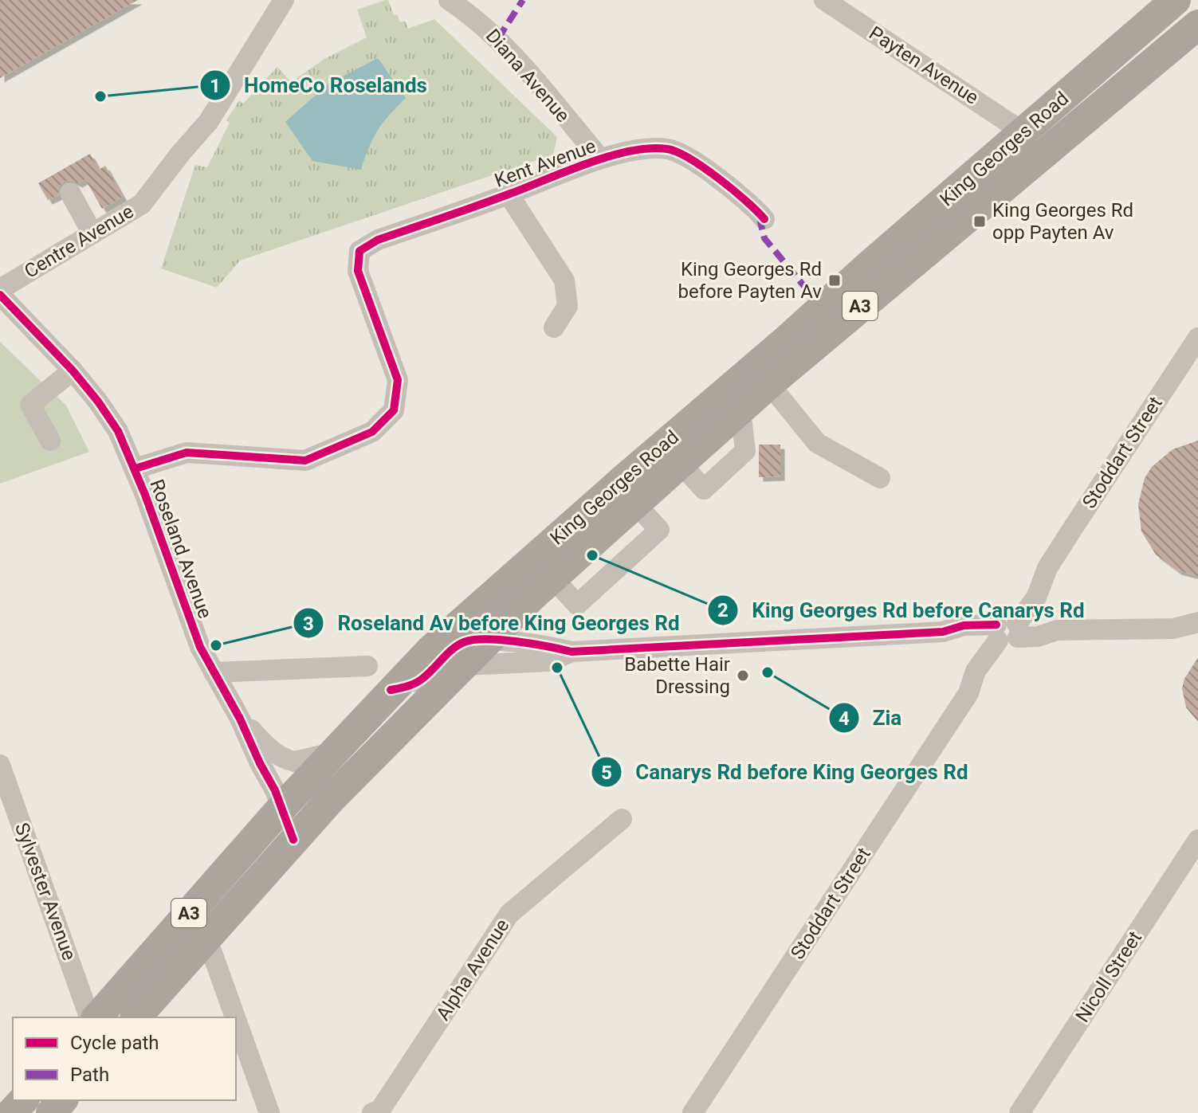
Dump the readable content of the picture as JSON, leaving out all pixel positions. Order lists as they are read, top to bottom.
{
  "streets": {
    "highway": ["King Georges Road", "A3"],
    "street": [
      "Payten Avenue",
      "Diana Avenue",
      "Kent Avenue",
      "Centre Avenue",
      "Stoddart Street",
      "Roseland Avenue",
      "Sylvester Avenue",
      "Alpha Avenue",
      "Nicoll Street"
    ]
  },
  "crossings": [
    ["Payten Avenue", "King Georges Road"],
    ["Diana Avenue", "Kent Avenue"],
    ["King Georges Road", "Roseland Avenue"],
    ["Kent Avenue", "Roseland Avenue"]
  ],
  "places": {
    "other": [
      "HomeCo Roselands",
      "King Georges Rd before Canarys Rd",
      "Roseland Av before King Georges Rd",
      "Canarys Rd before King Georges Rd",
      "Zia",
      "Babette Hair Dressing"
    ],
    "transit": ["King Georges Rd opp Payten Av", "King Georges Rd before Payten Av"]
  },
  "legend": ["Cycle path", "Path"]
}
